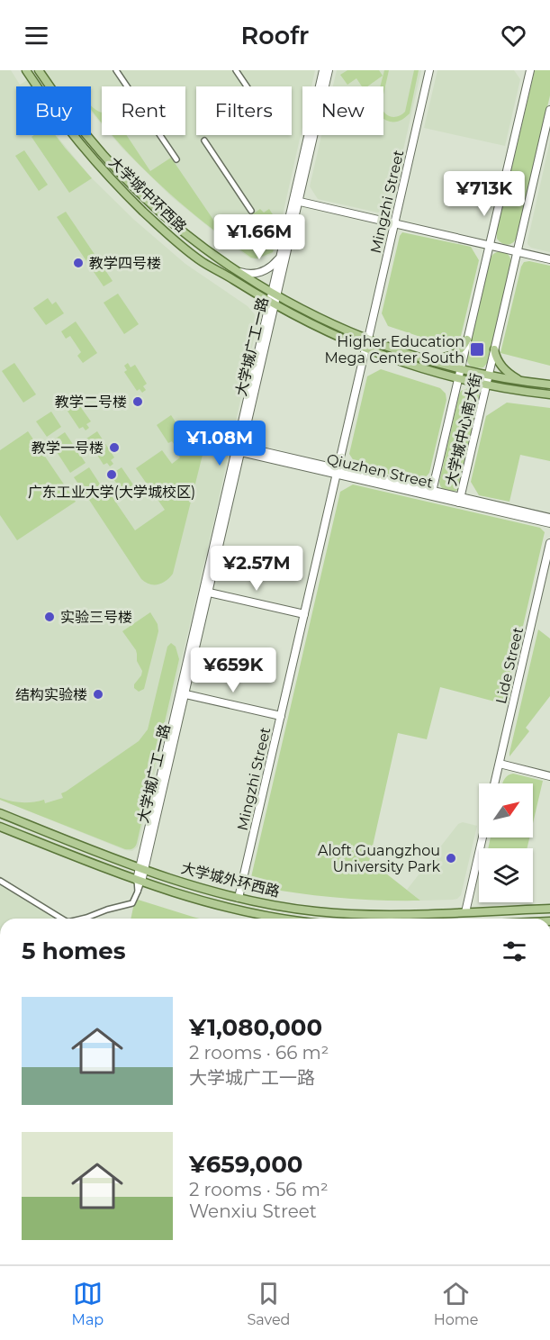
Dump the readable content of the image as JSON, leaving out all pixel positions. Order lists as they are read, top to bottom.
{
  "streets": {
    "main road": ["大学城中环西路", "大学城外环西路"],
    "street": [
      "Mingzhi Street",
      "大学城广工一路",
      "大学城中心南大街",
      "Qiuzhen Street",
      "Lide Street"
    ]
  },
  "crossings": [
    ["大学城中环西路", "Mingzhi Street"],
    ["大学城中环西路", "大学城广工一路"],
    ["大学城中环西路", "大学城中心南大街"],
    ["Mingzhi Street", "Qiuzhen Street"],
    ["Mingzhi Street", "大学城外环西路"],
    ["大学城广工一路", "Qiuzhen Street"],
    ["大学城广工一路", "大学城外环西路"],
    ["大学城中心南大街", "Qiuzhen Street"]
  ],
  "places": {
    "other": [
      "教学四号楼",
      "教学二号楼",
      "教学一号楼",
      "广东工业大学(大学城校区)",
      "实验三号楼",
      "结构实验楼",
      "Aloft Guangzhou University Park"
    ],
    "transit": ["Higher Education Mega Center South"]
  },
  "north": "top right",
  "page": {
    "header": "Roofr",
    "chip": [
      "Buy",
      "Rent",
      "Filters",
      "New"
    ],
    "price": [
      "¥713K",
      "¥1.66M",
      "¥1.08M",
      "¥2.57M",
      "¥659K"
    ],
    "heading": "5 homes",
    "list": [
      {
        "name": "¥1,080,000",
        "note": "2 rooms · 66 m² · 大学城广工一路"
      },
      {
        "name": "¥659,000",
        "note": "2 rooms · 56 m² · Wenxiu Street"
      }
    ],
    "tabs": ["Map", "Saved", "Home"]
  }
}
